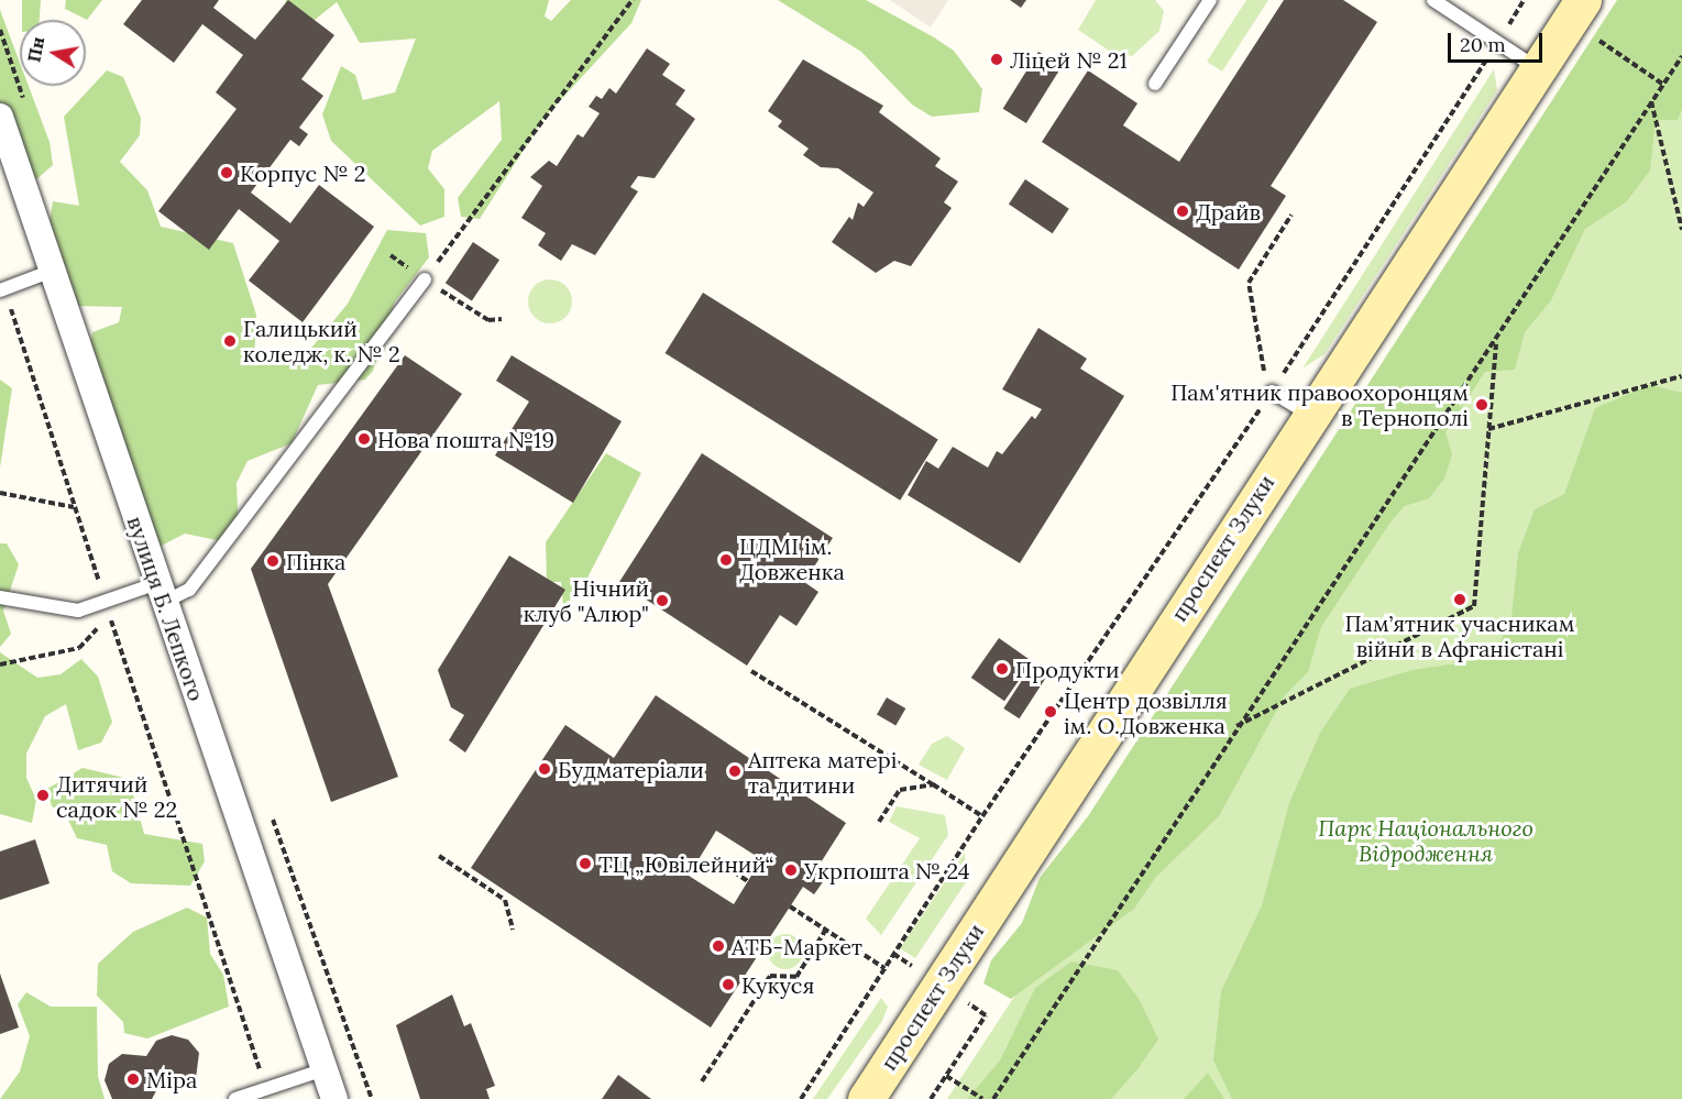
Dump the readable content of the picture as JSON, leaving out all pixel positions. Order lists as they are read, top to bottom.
{
  "streets": {
    "main road": ["проспект Злуки"],
    "street": ["вулиця Б. Лепкого"]
  },
  "parks": ["Парк Національного Відродження"],
  "places": [
    "Ліцей № 21",
    "Корпус № 2",
    "Драйв",
    "Галицький коледж, к. № 2",
    "Пам'ятник правоохоронцям в Тернополі",
    "Нова пошта №19",
    "ЦДМІ ім. Довженка",
    "Пінка",
    "Пам’ятник учасникам війни в Афганістані",
    "Нічний клуб \"Алюр\"",
    "Продукти",
    "Центр дозвілля ім. О.Довженка",
    "Будматеріали",
    "Аптека матері та дитини",
    "Дитячий садок № 22",
    "ТЦ „Ювілейний“",
    "Укрпошта № 24",
    "АТБ-Маркет",
    "Кукуся",
    "Міра"
  ],
  "scale_bar": "20 m",
  "north": "left"
}
